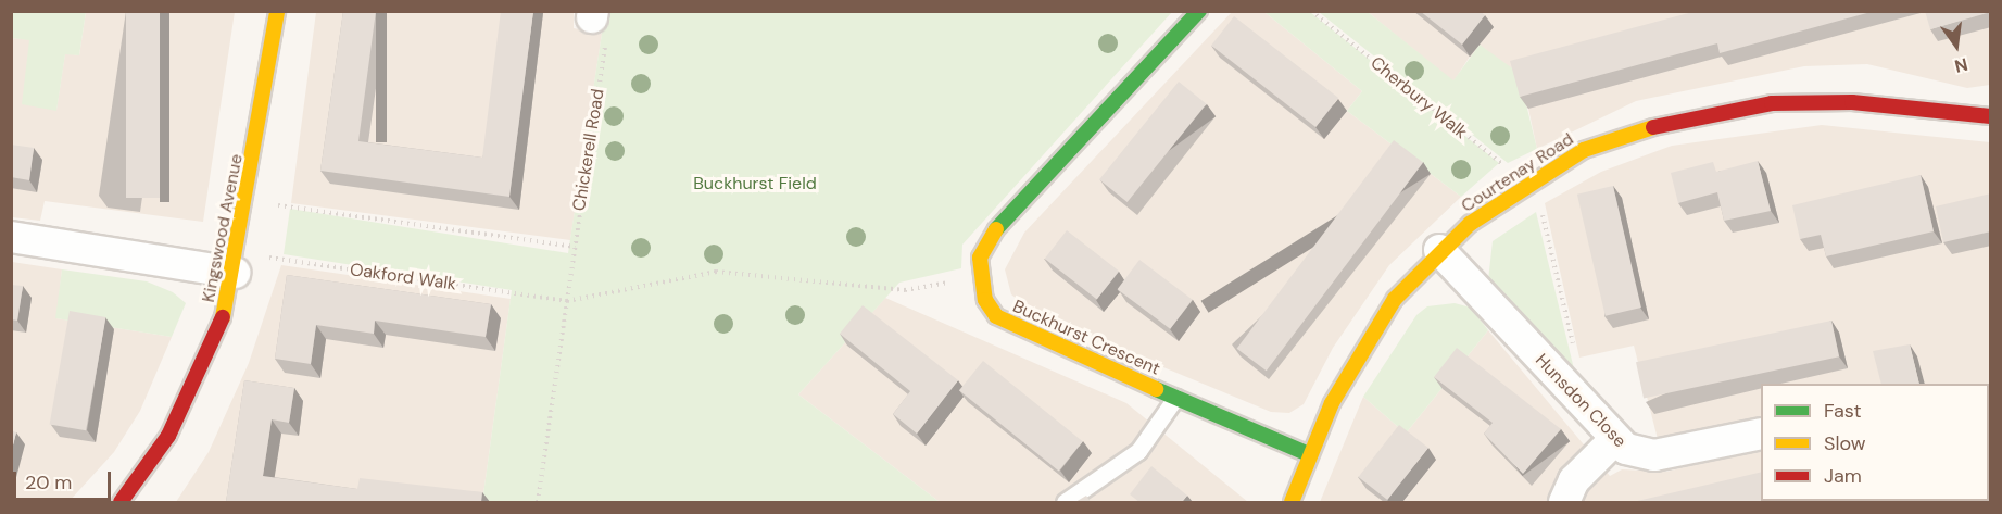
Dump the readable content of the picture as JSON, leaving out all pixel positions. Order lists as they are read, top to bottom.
{
  "streets": {
    "street": [
      "Courtenay Road",
      "Kingswood Avenue",
      "Buckhurst Crescent",
      "Hunsdon Close"
    ],
    "path": ["Cherbury Walk", "Chickerell Road", "Oakford Walk"]
  },
  "crossings": [
    ["Cherbury Walk", "Courtenay Road"],
    ["Chickerell Road", "Oakford Walk"],
    ["Courtenay Road", "Buckhurst Crescent"],
    ["Courtenay Road", "Hunsdon Close"],
    ["Kingswood Avenue", "Oakford Walk"],
    ["Oakford Walk", "Buckhurst Crescent"]
  ],
  "parks": ["Buckhurst Field"],
  "legend": ["Fast", "Slow", "Jam"],
  "scale_bar": "20 m",
  "north": "bottom"
}
